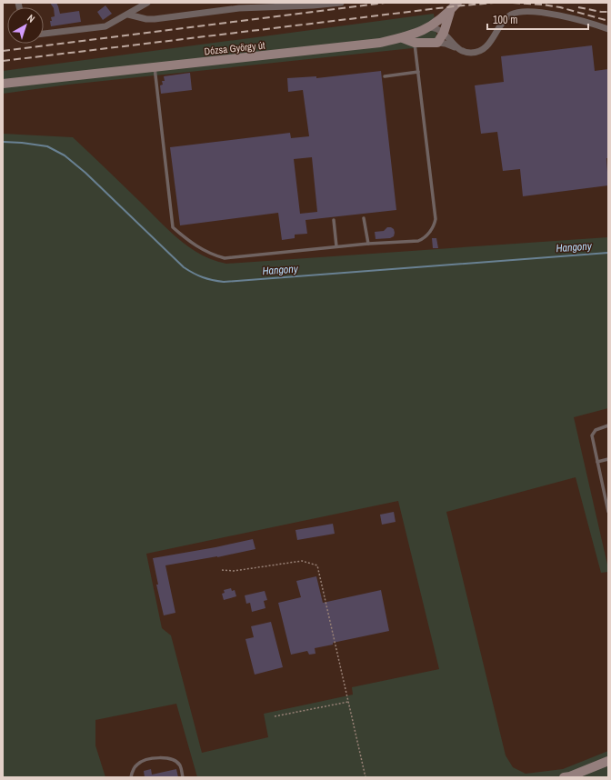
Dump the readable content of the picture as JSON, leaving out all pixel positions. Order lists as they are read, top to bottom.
{
  "streets": {
    "main road": ["Dózsa György út"]
  },
  "water": ["Hangony"],
  "scale_bar": "100 m",
  "north": "top right"
}
